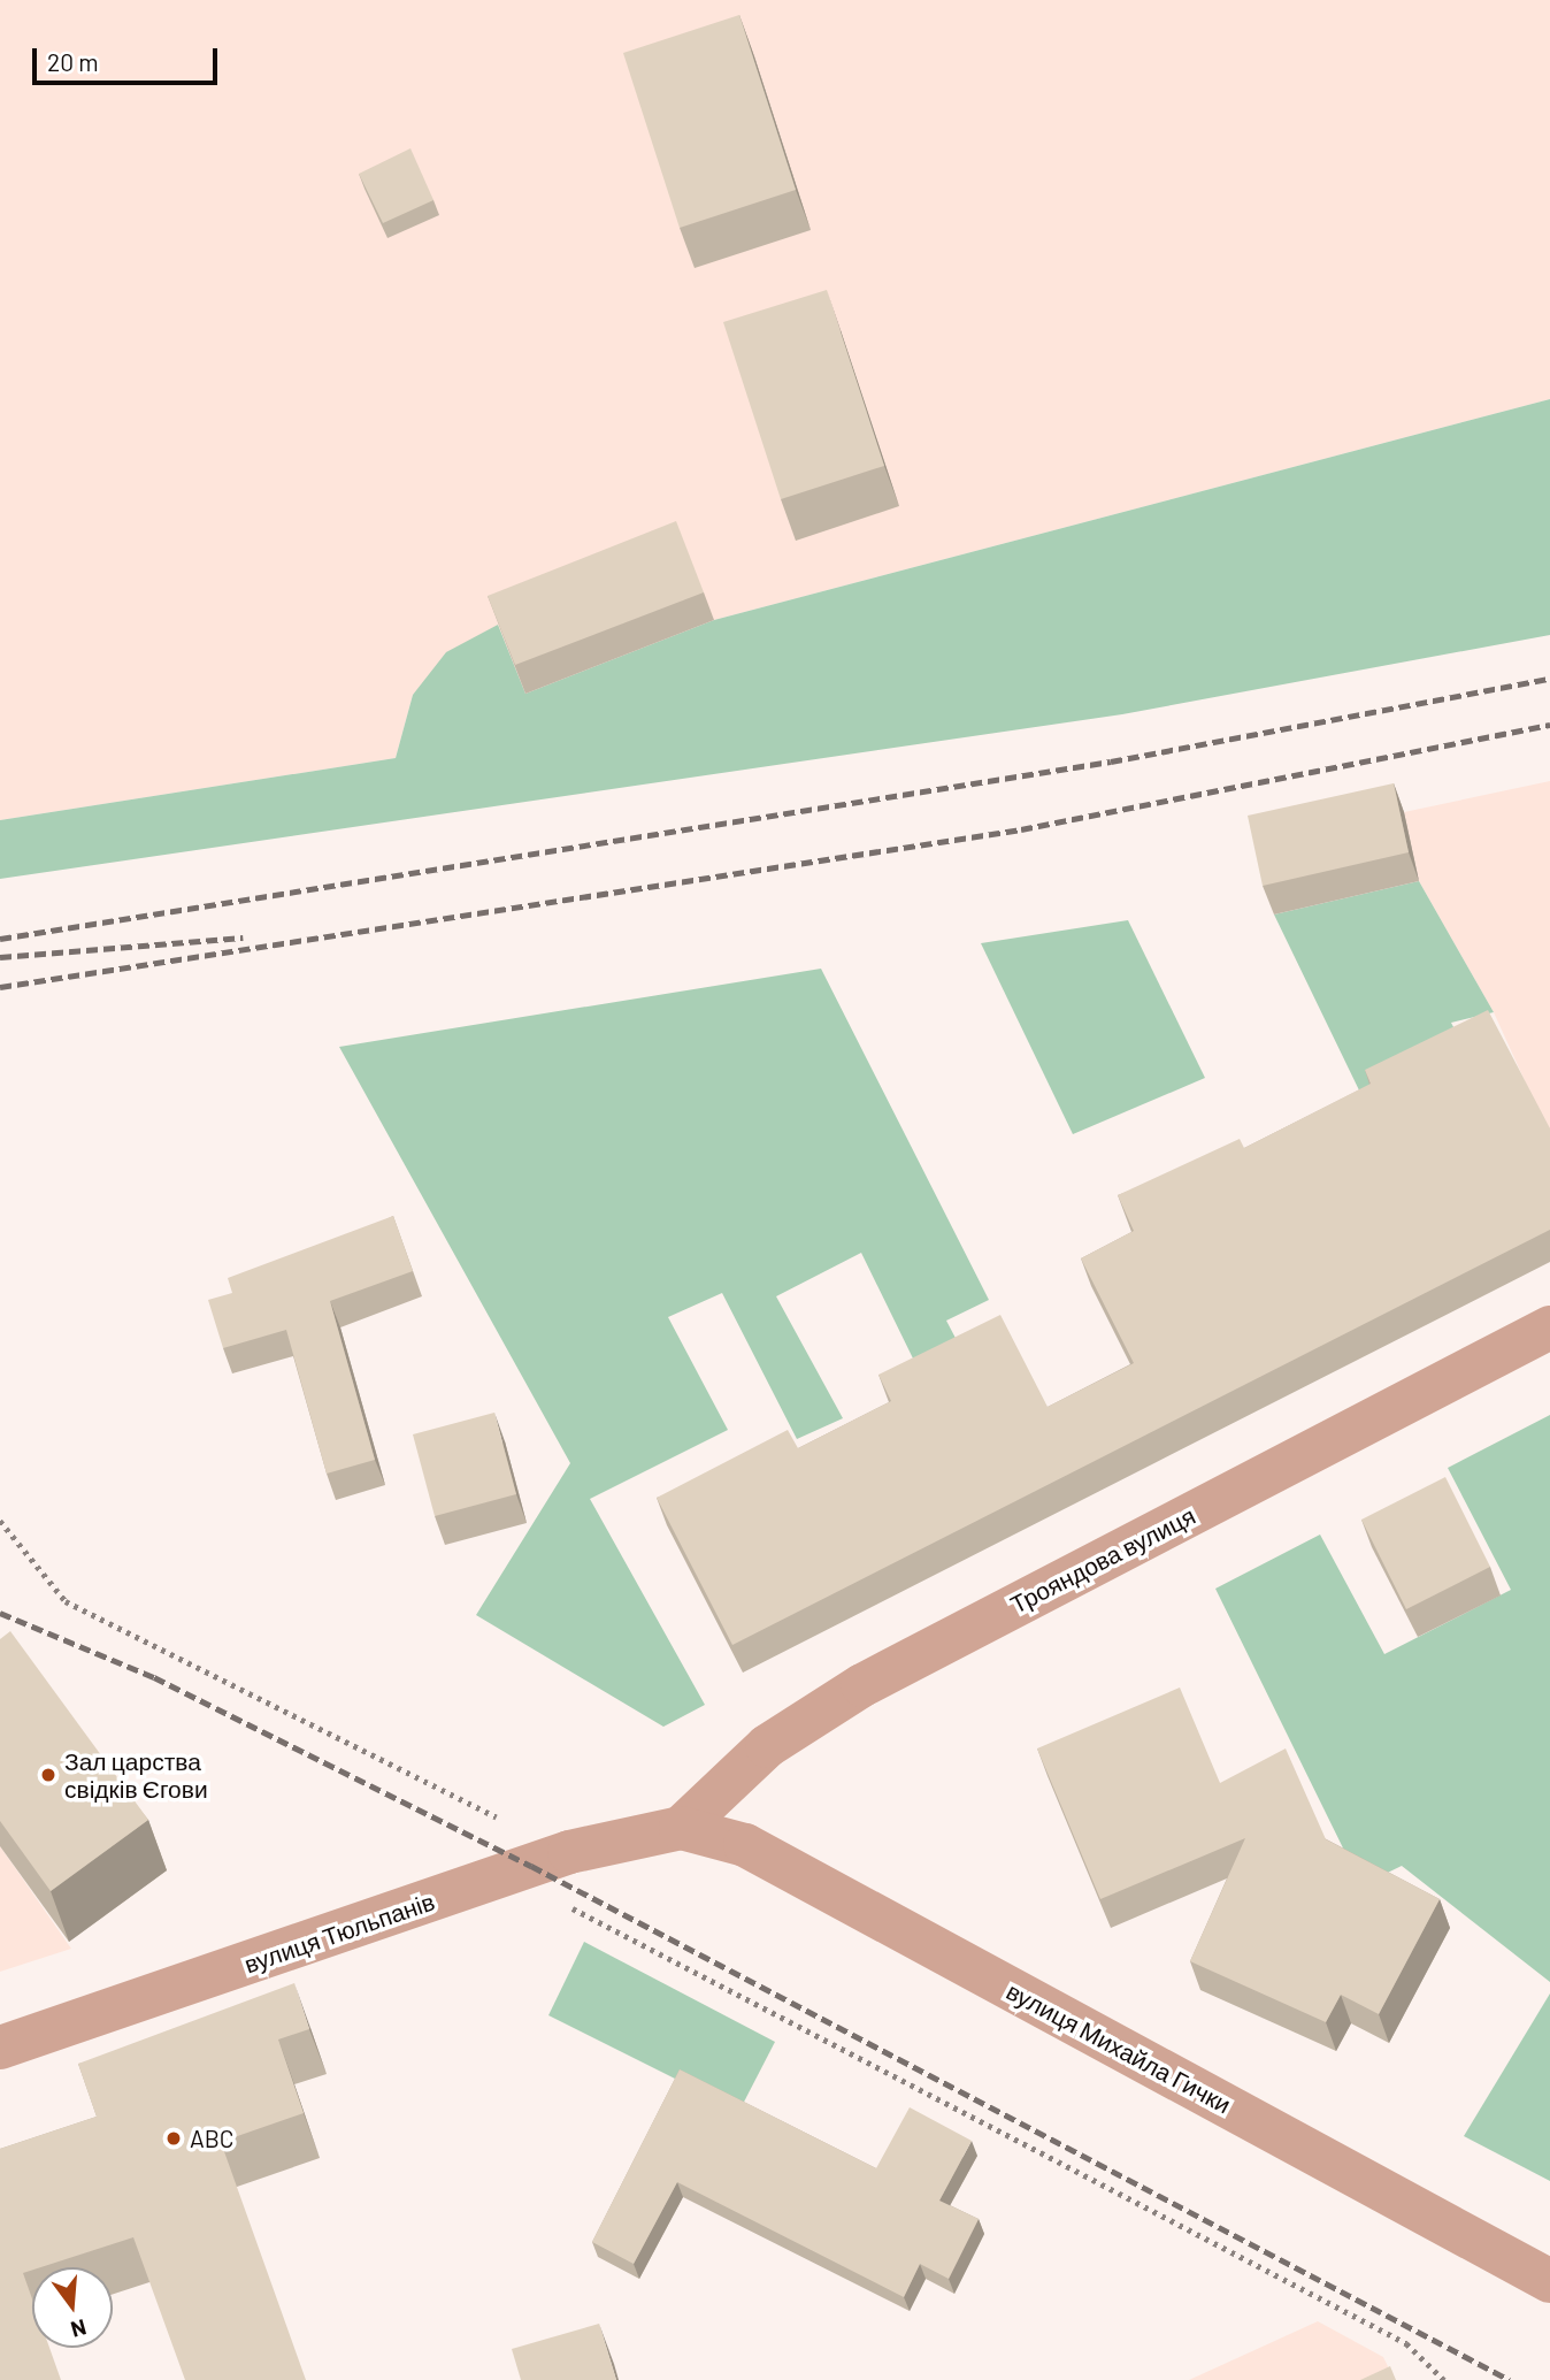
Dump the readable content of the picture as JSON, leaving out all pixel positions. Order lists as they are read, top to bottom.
{
  "streets": {
    "street": ["Трояндова вулиця", "вулиця Тюльпанів", "вулиця Михайла Гички"]
  },
  "crossings": [
    ["Трояндова вулиця", "вулиця Тюльпанів"],
    ["Трояндова вулиця", "вулиця Михайла Гички"],
    ["вулиця Тюльпанів", "вулиця Михайла Гички"]
  ],
  "places": ["Зал царства свідків Єгови", "ABC"],
  "scale_bar": "20 m",
  "north": "bottom"
}
